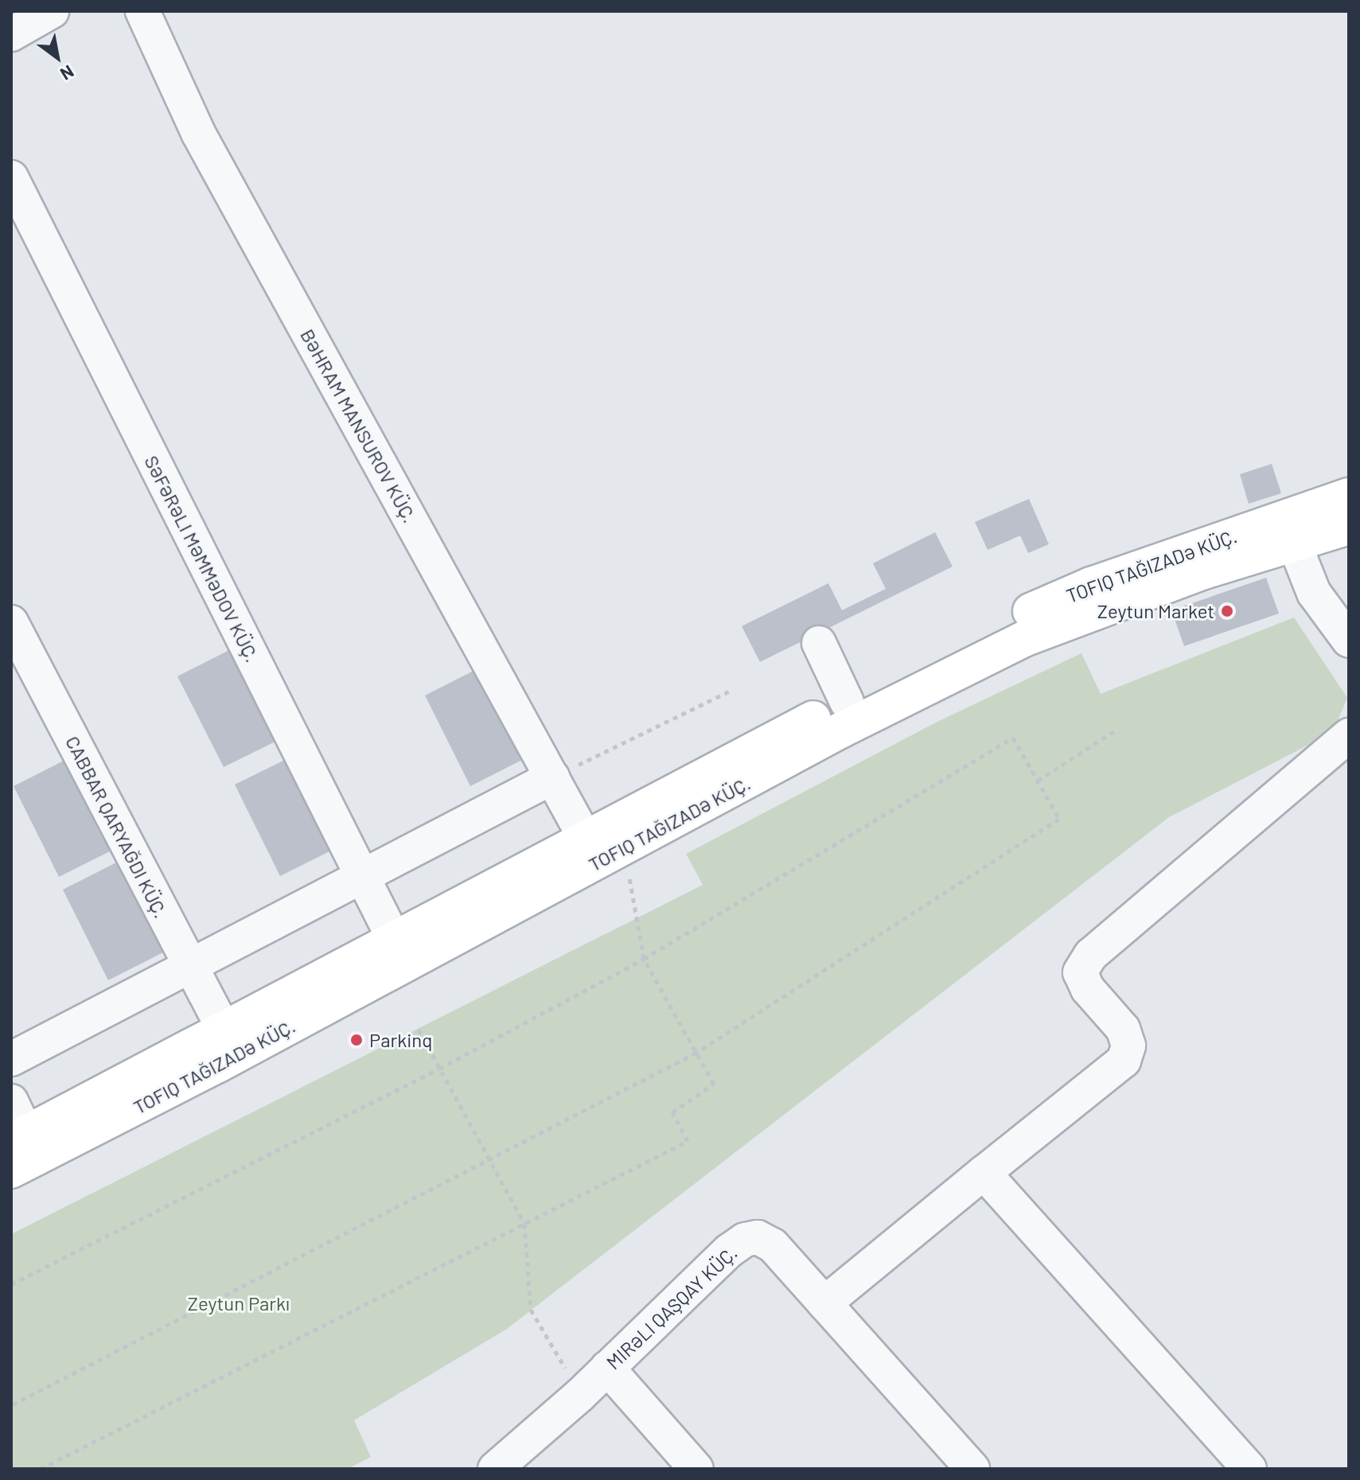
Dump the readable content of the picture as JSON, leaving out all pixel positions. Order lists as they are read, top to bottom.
{
  "streets": {
    "street": ["BƏHRAM MANSUROV KÜÇ.", "SƏFƏRƏLI MƏMMƏDOV KÜÇ.", "MIRƏLI QAŞQAY KÜÇ."]
  },
  "parks": ["Zeytun Parkı"],
  "places": ["Zeytun Market", "Parkinq"],
  "north": "bottom right"
}
